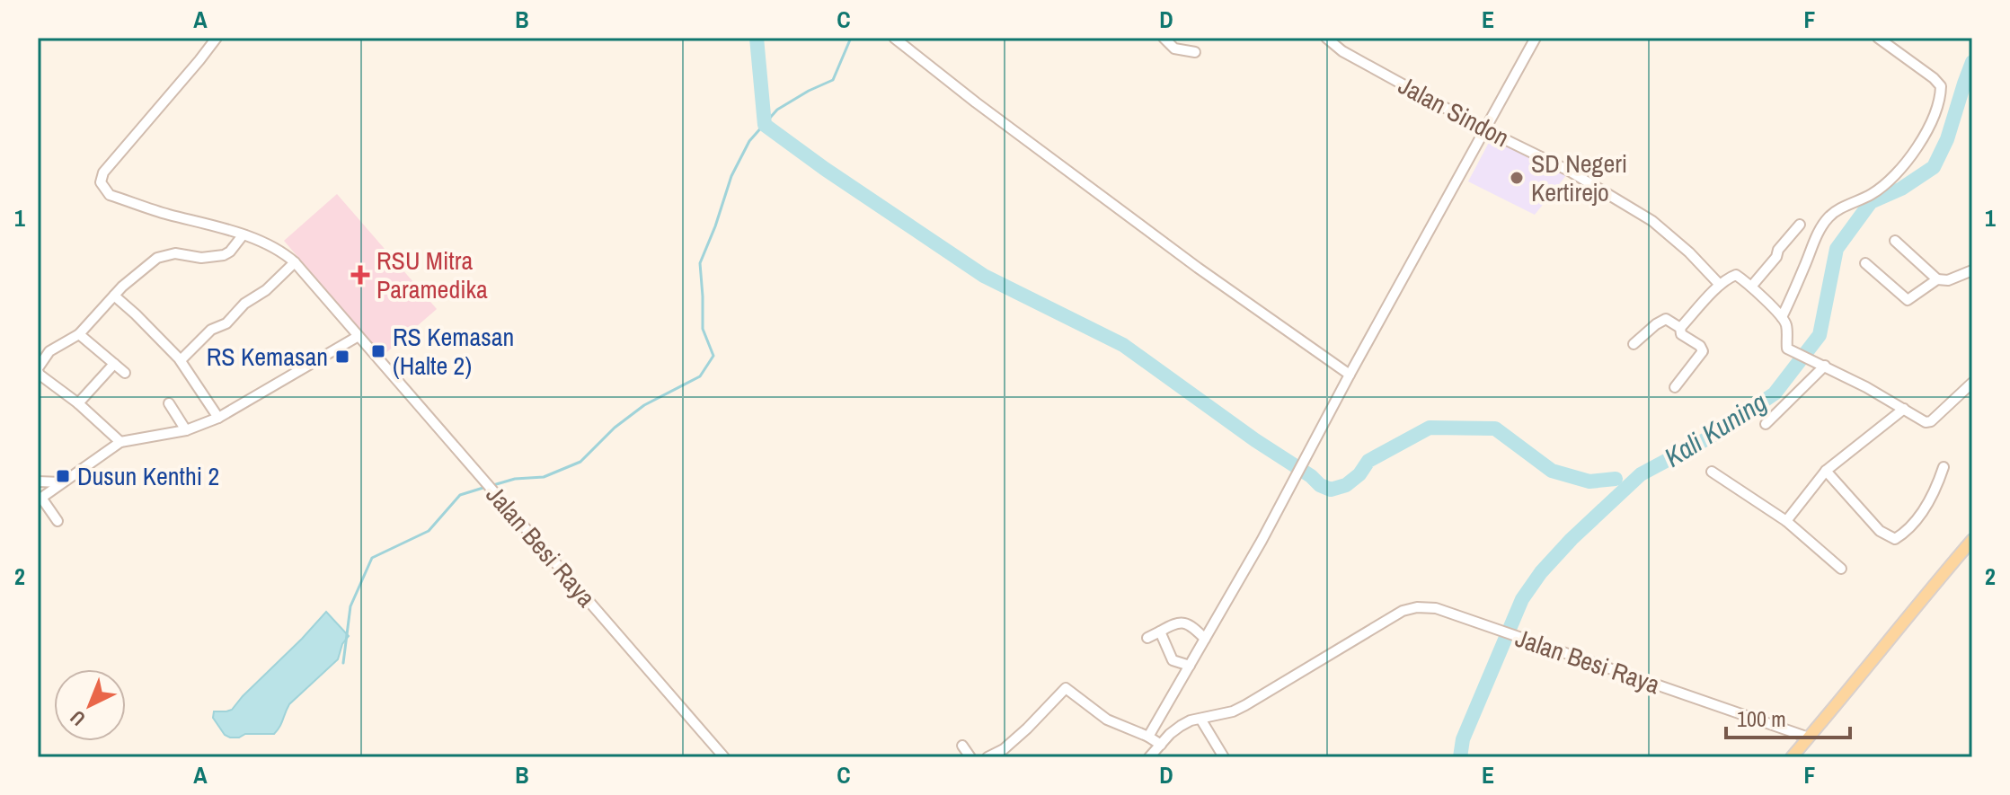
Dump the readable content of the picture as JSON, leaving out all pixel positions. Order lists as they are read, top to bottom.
{
  "streets": {
    "street": ["Jalan Sindon", "Jalan Besi Raya"]
  },
  "water": ["Kali Kuning"],
  "places": {
    "other": ["SD Negeri Kertirejo"],
    "health": ["RSU Mitra Paramedika"],
    "transit": ["RS Kemasan (Halte 2)", "RS Kemasan", "Dusun Kenthi 2"]
  },
  "scale_bar": "100 m",
  "north": "bottom left",
  "grid": {
    "columns": [
      "A",
      "B",
      "C",
      "D",
      "E",
      "F"
    ],
    "rows": ["1", "2"]
  }
}
